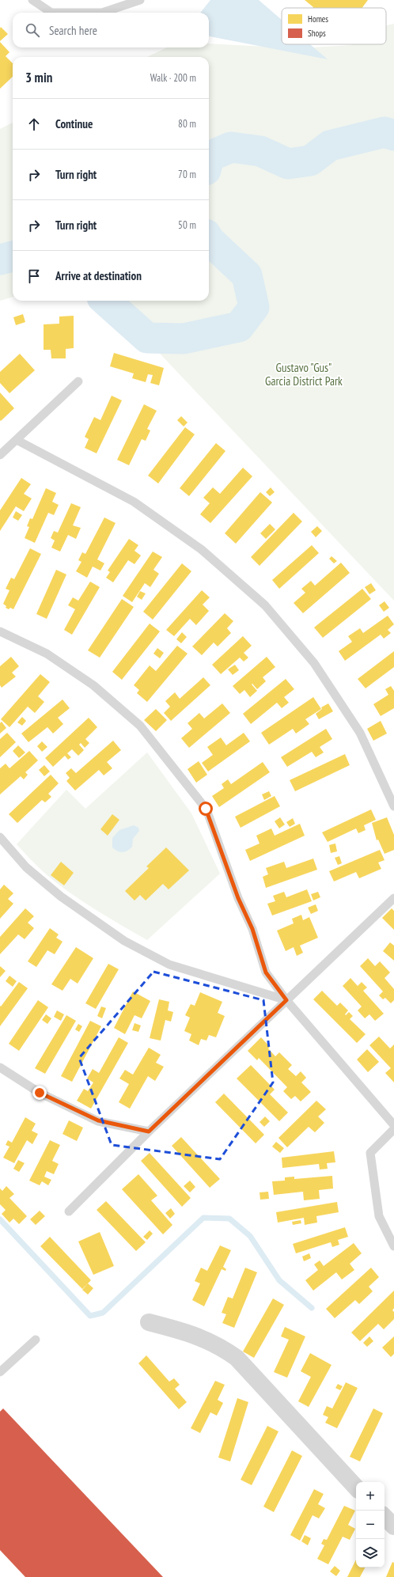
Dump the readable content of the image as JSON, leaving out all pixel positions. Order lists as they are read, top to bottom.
{
  "parks": ["Gustavo \"Gus\" Garcia District Park"],
  "legend": ["Homes", "Shops"],
  "page": {
    "search": "Search here",
    "heading": ["3 min", "Walk · 200 m"],
    "list": [
      ["Continue", "80 m"],
      ["Turn right", "70 m"],
      ["Turn right", "50 m"],
      "Arrive at destination"
    ],
    "map_buttons": ["+", "−"]
  }
}
